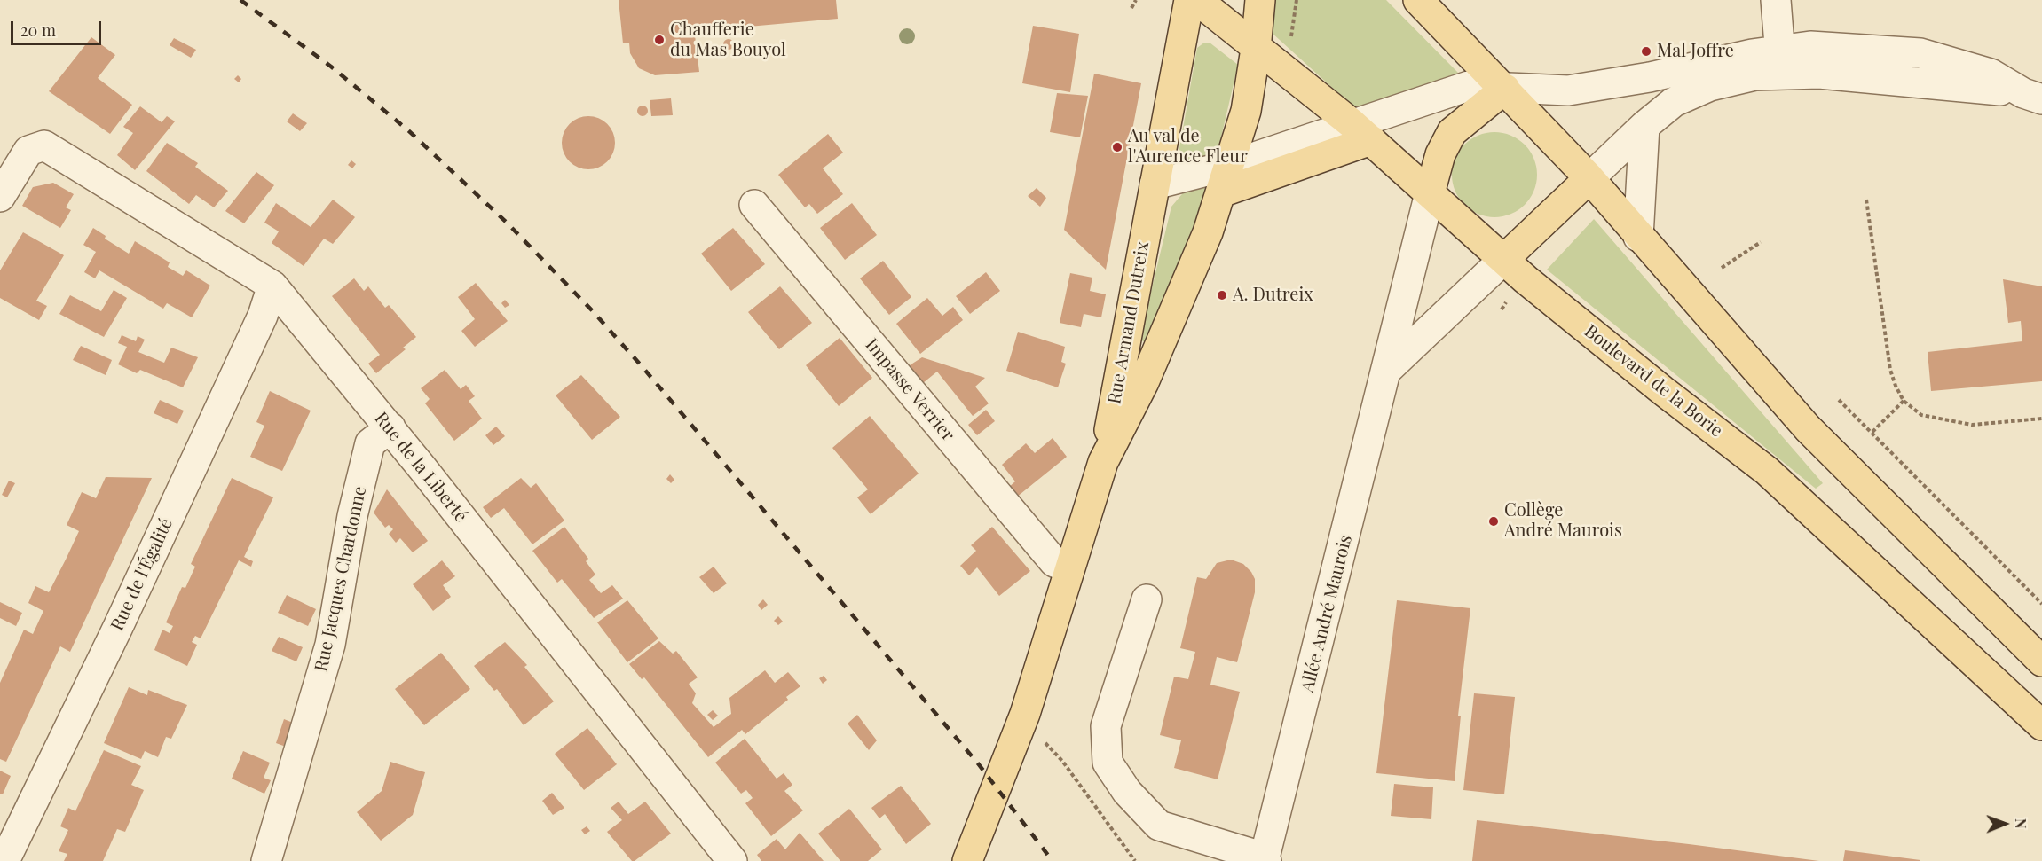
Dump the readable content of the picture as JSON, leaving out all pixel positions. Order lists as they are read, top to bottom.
{
  "streets": {
    "main road": ["Rue Armand Dutreix", "Boulevard de la Borie", "Allée André Maurois"],
    "street": [
      "Impasse Verrier",
      "Rue de la Liberté",
      "Rue de l'Égalité",
      "Rue Jacques Chardonne"
    ]
  },
  "crossings": [
    ["Boulevard de la Borie", "Allée André Maurois"],
    ["Rue de la Liberté", "Rue de l'Égalité"],
    ["Rue de la Liberté", "Rue Jacques Chardonne"]
  ],
  "places": [
    "Chaufferie du Mas Bouyol",
    "Mal Joffre",
    "Au val de l'Aurence Fleur",
    "A. Dutreix",
    "Collège André Maurois"
  ],
  "scale_bar": "20 m",
  "north": "right"
}
